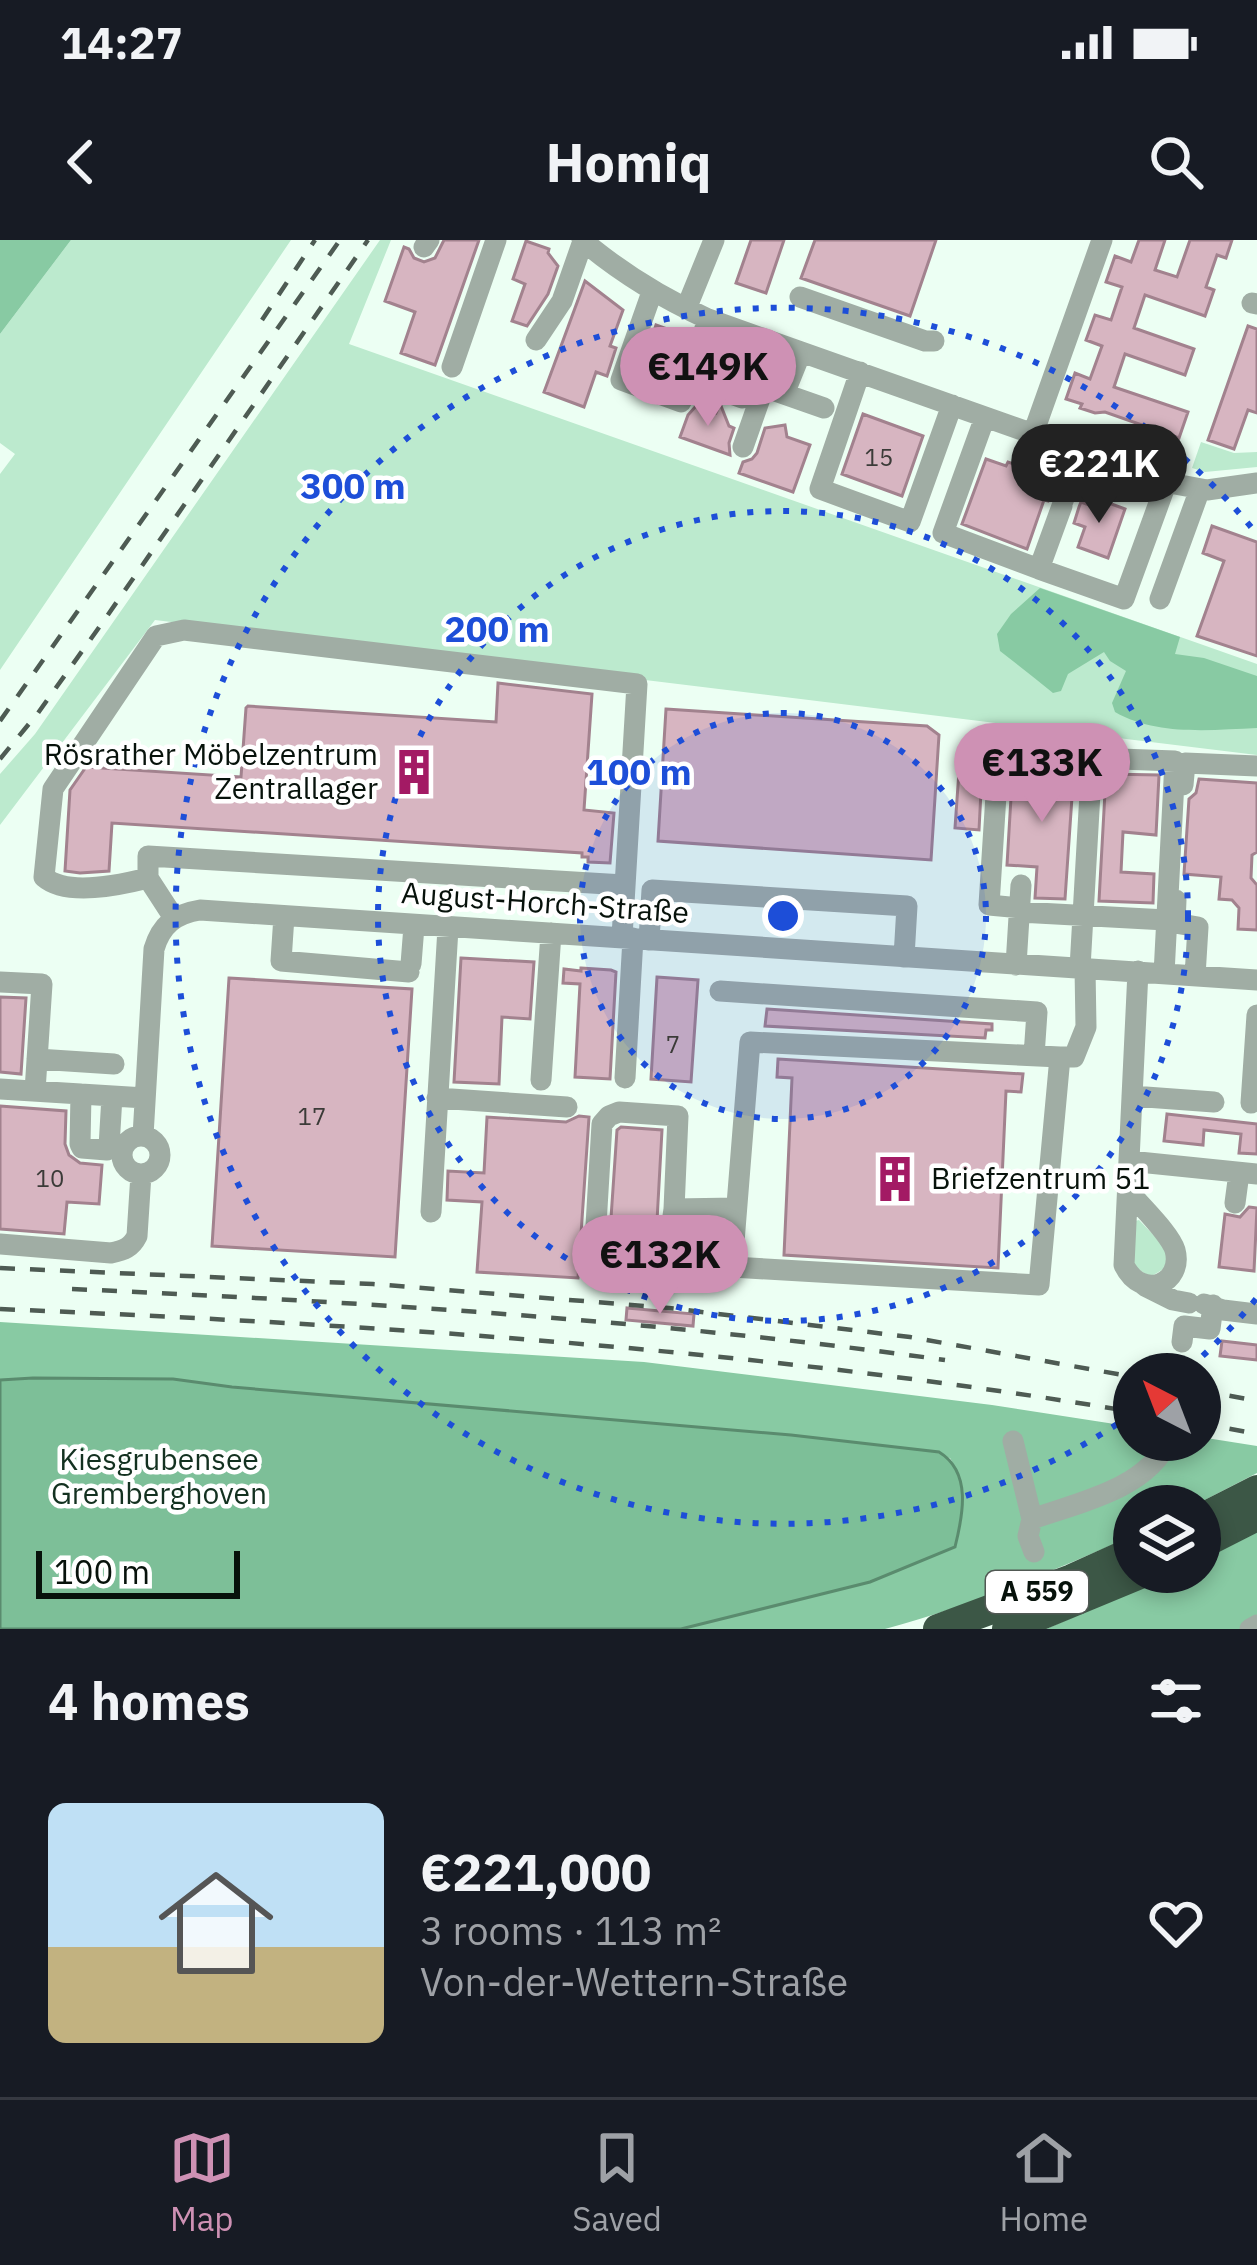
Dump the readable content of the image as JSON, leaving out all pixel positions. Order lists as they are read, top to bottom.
{
  "streets": {
    "highway": ["A 559"],
    "street": ["August-Horch-Straße"]
  },
  "parks": ["Kiesgrubensee Gremberghoven"],
  "places": {
    "building": ["Rösrather Möbelzentrum Zentrallager", "Briefzentrum 51"]
  },
  "house_numbers": [
    "15",
    "7",
    "17",
    "10"
  ],
  "scale_bar": "100 m",
  "north": "top left",
  "page": {
    "status": "14:27",
    "header": "Homiq",
    "price": [
      "€149K",
      "€221K",
      "€133K",
      "€132K"
    ],
    "scale": "100 m",
    "heading": "4 homes",
    "list": [
      {
        "name": "€221,000",
        "note": "3 rooms · 113 m² · Von-der-Wettern-Straße"
      }
    ],
    "tabs": ["Map", "Saved", "Home"]
  },
  "rings": ["300 m", "200 m", "100 m"]
}
